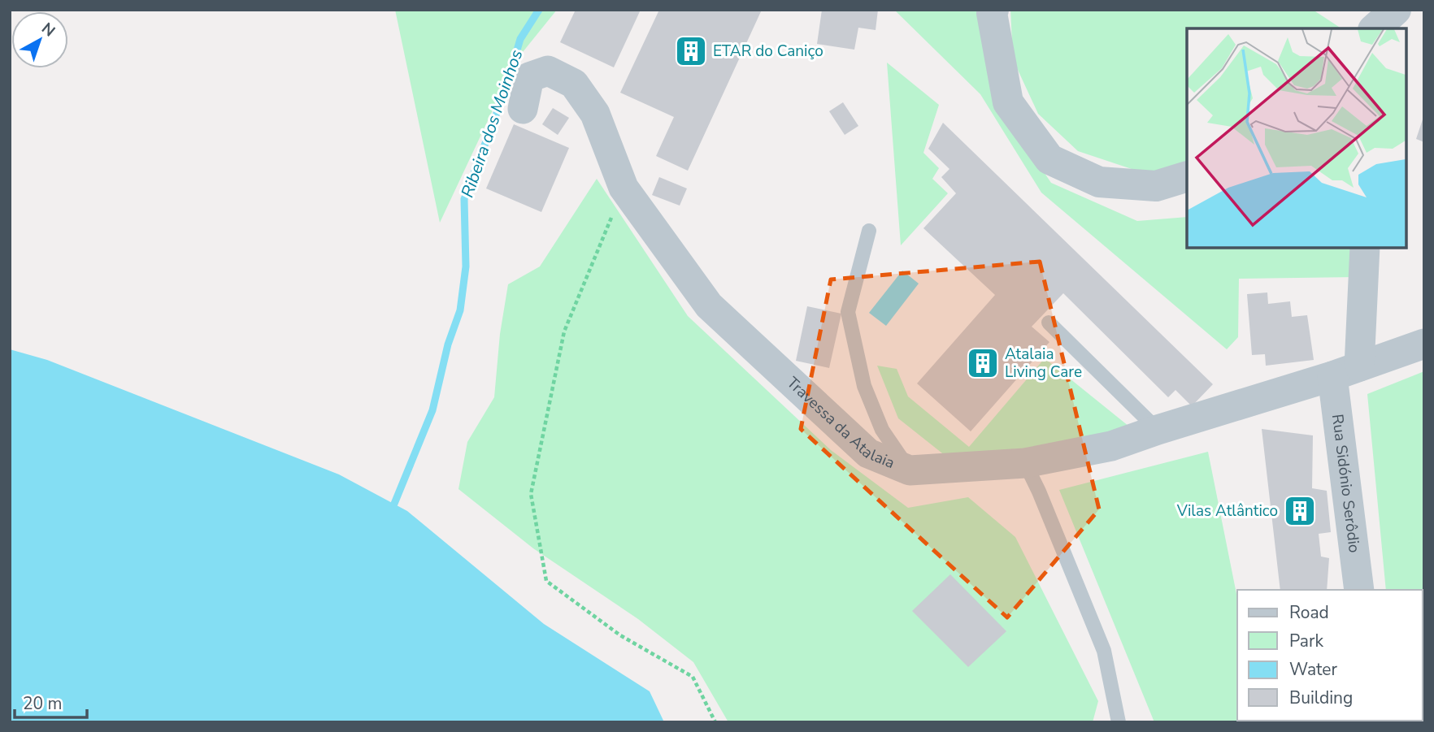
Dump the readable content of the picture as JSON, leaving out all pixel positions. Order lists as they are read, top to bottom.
{
  "streets": {
    "street": ["Travessa da Atalaia", "Rua Sidónio Serôdio"]
  },
  "crossings": [
    ["Travessa da Atalaia", "Rua Sidónio Serôdio"]
  ],
  "water": ["Ribeira dos Moinhos"],
  "places": {
    "building": ["ETAR do Caniço", "Atalaia Living Care", "Vilas Atlântico"]
  },
  "legend": [
    "Road",
    "Park",
    "Water",
    "Building"
  ],
  "scale_bar": "20 m",
  "north": "top right"
}
